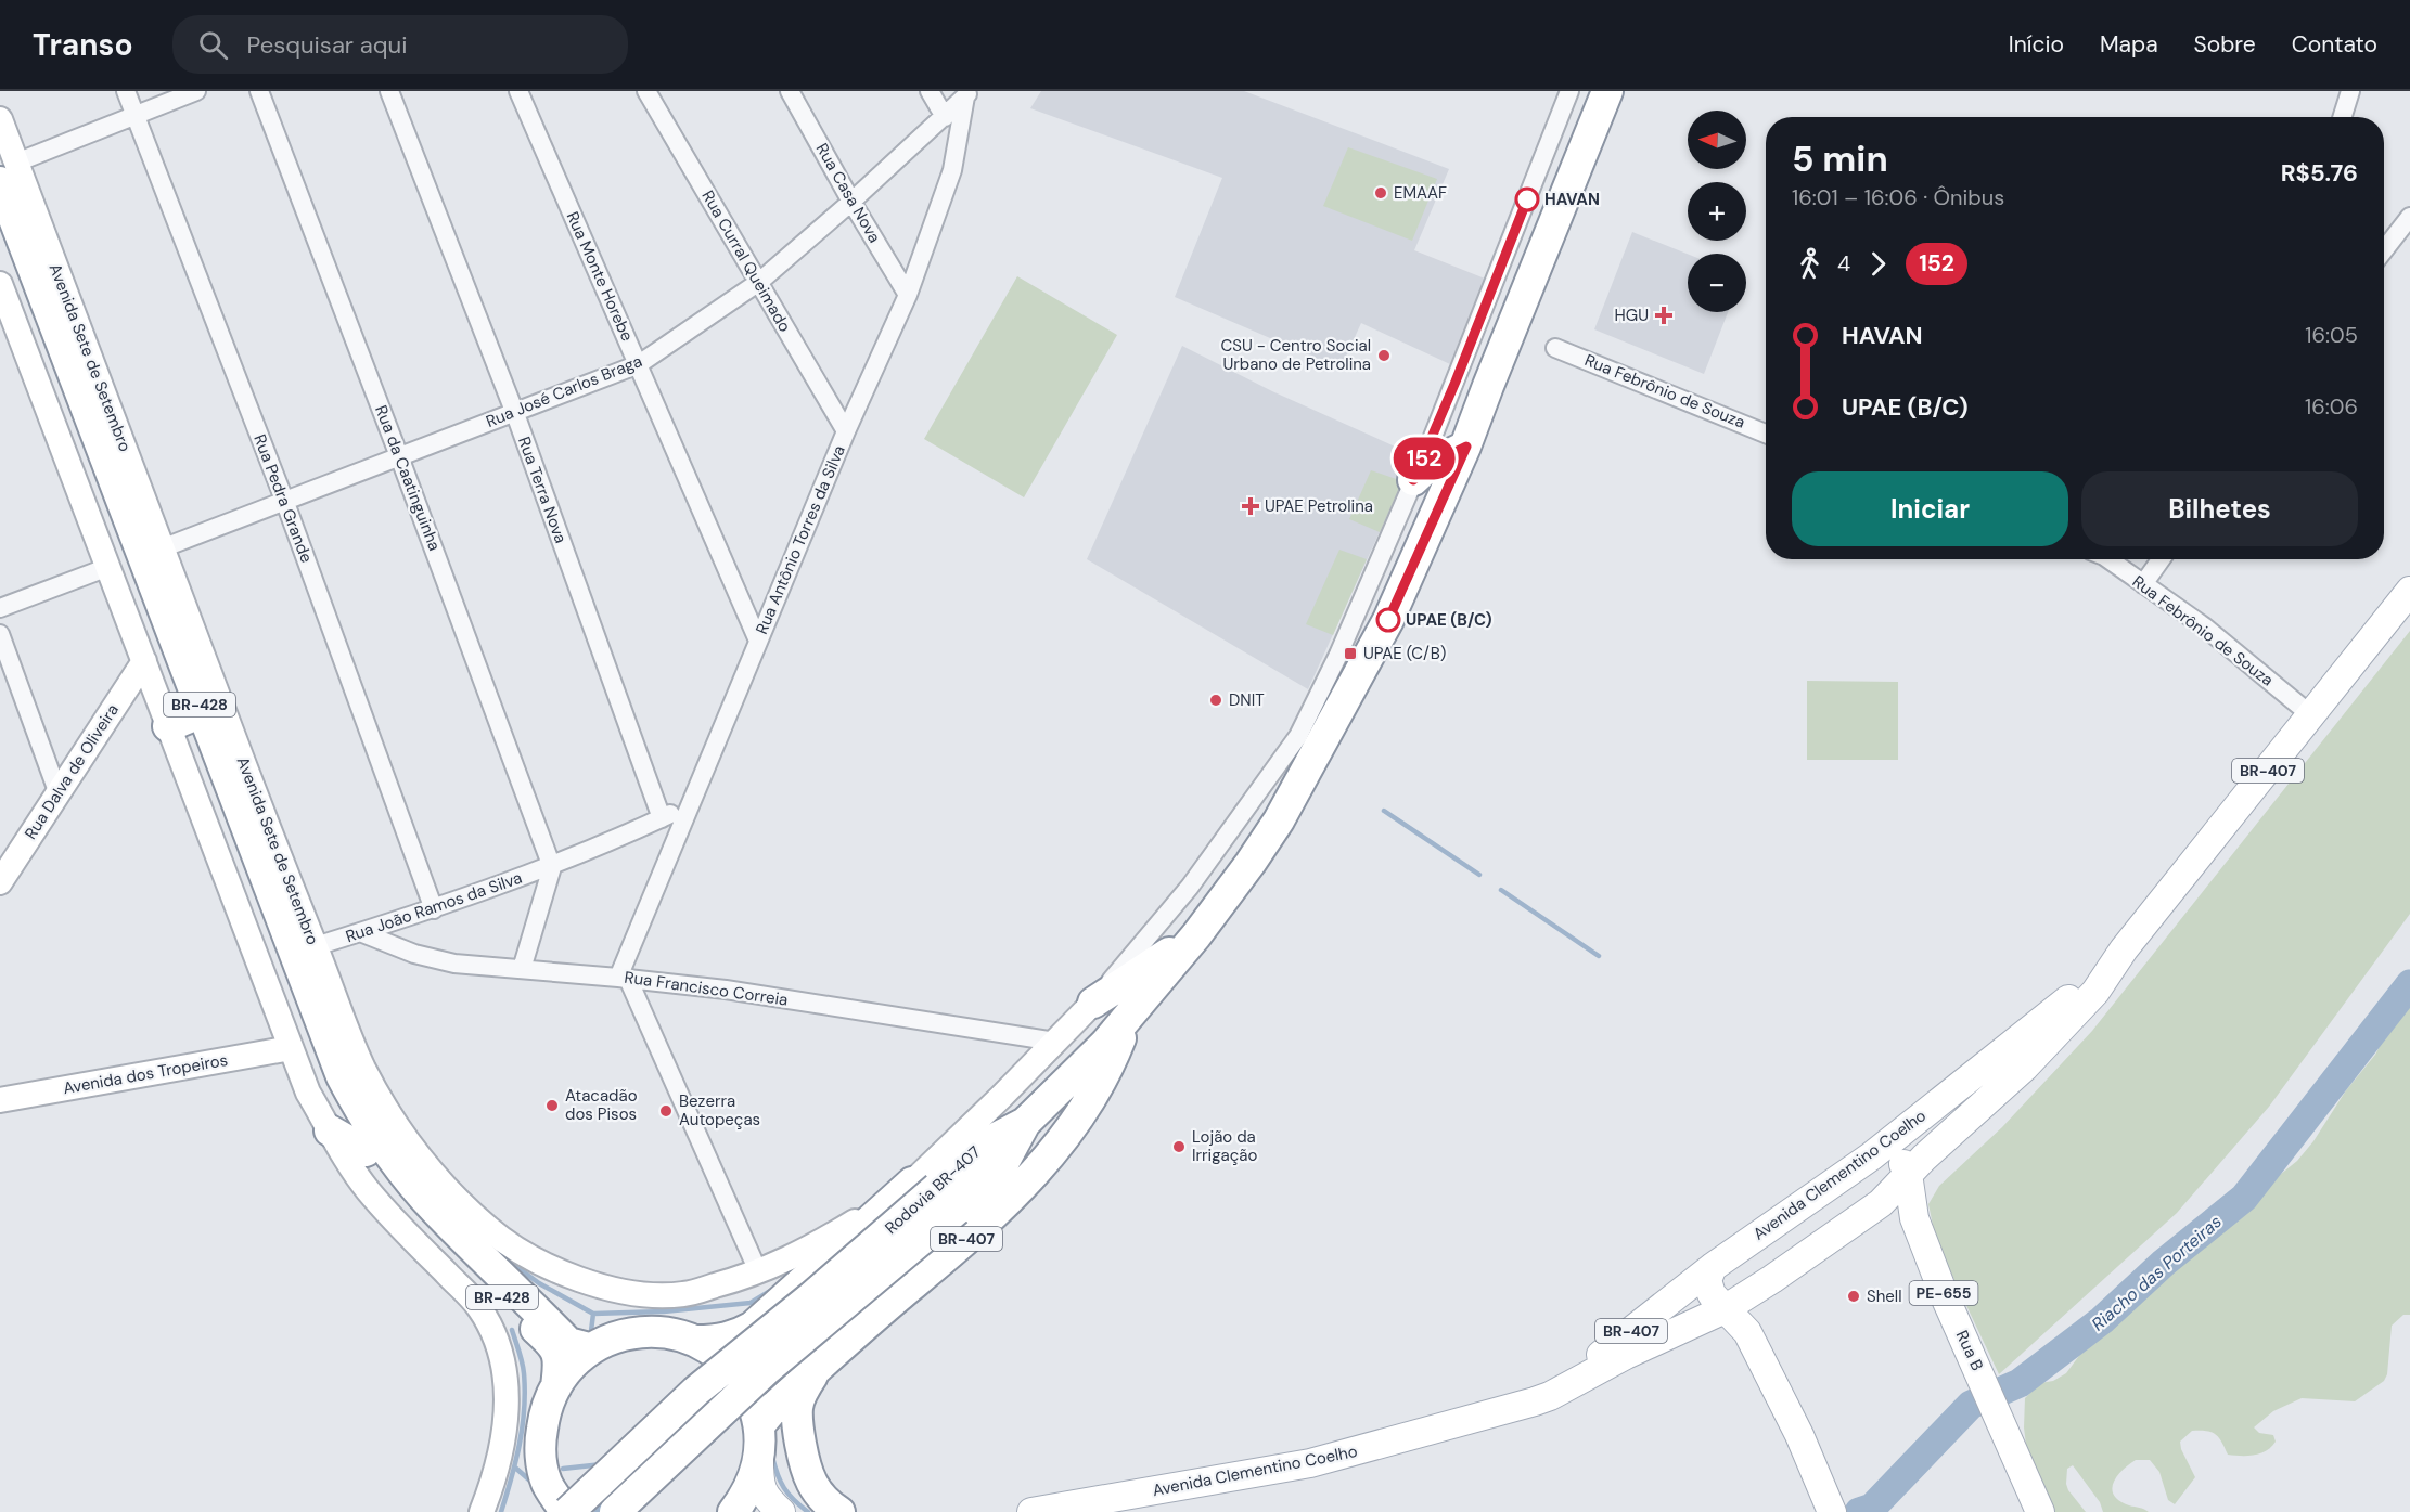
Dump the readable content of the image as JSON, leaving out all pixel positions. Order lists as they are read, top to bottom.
{
  "streets": {
    "highway": [
      "Avenida Sete de Setembro",
      "BR-428",
      "BR-407",
      "Rodovia BR-407"
    ],
    "main road": [
      "Rua Dalva de Oliveira",
      "Avenida dos Tropeiros",
      "Avenida Clementino Coelho",
      "PE-655",
      "Rua B"
    ],
    "street": [
      "Rua Casa Nova",
      "Rua Curral Queimado",
      "Rua Monte Horebe",
      "Rua José Carlos Braga",
      "Rua Febrônio de Souza",
      "Rua da Caatinguinha",
      "Rua Terra Nova",
      "Rua Pedra Grande",
      "Rua Antônio Torres da Silva",
      "Rua João Ramos da Silva",
      "Rua Francisco Correia"
    ]
  },
  "crossings": [
    ["Rua Casa Nova", "Rua José Carlos Braga"],
    ["Rua Casa Nova", "Rua Antônio Torres da Silva"],
    ["Rua Curral Queimado", "Rua José Carlos Braga"],
    ["Rua Curral Queimado", "Rua Antônio Torres da Silva"],
    ["Rua Monte Horebe", "Rua José Carlos Braga"],
    ["Rua Monte Horebe", "Rua Antônio Torres da Silva"],
    ["Avenida Sete de Setembro", "Rua José Carlos Braga"],
    ["Avenida Sete de Setembro", "BR-407"],
    ["Avenida Sete de Setembro", "Rua João Ramos da Silva"],
    ["Avenida Sete de Setembro", "Rua Francisco Correia"],
    ["Avenida Sete de Setembro", "Rodovia BR-407"],
    ["Rua José Carlos Braga", "Rua da Caatinguinha"],
    ["Rua José Carlos Braga", "Rua Terra Nova"],
    ["Rua José Carlos Braga", "Rua Pedra Grande"],
    ["Rua José Carlos Braga", "Rua Antônio Torres da Silva"],
    ["Rua Febrônio de Souza", "Avenida Clementino Coelho"],
    ["Rua da Caatinguinha", "Rua João Ramos da Silva"],
    ["Rua Terra Nova", "Rua João Ramos da Silva"],
    ["Rua Pedra Grande", "Rua João Ramos da Silva"],
    ["Rua Antônio Torres da Silva", "Rua João Ramos da Silva"],
    ["Rua Antônio Torres da Silva", "Rua Francisco Correia"],
    ["BR-407", "Rodovia BR-407"],
    ["Rua João Ramos da Silva", "Rua Francisco Correia"],
    ["Avenida Clementino Coelho", "Rua B"]
  ],
  "water": ["Riacho das Porteiras"],
  "places": {
    "other": [
      "EMAAF",
      "HAVAN",
      "CSU - Centro Social Urbano de Petrolina",
      "UPAE (B/C)",
      "DNIT",
      "Atacadão dos Pisos",
      "Bezerra Autopeças",
      "Lojão da Irrigação",
      "Shell"
    ],
    "health": ["HGU", "UPAE Petrolina"],
    "transit": ["UPAE (C/B)"]
  },
  "lines": ["bus line 152"],
  "north": "left",
  "page": {
    "header": "Transo",
    "search": "Pesquisar aqui",
    "nav": [
      "Início",
      "Mapa",
      "Sobre",
      "Contato"
    ],
    "on_map": "152",
    "map_buttons": ["+", "−"],
    "heading": ["5 min", "16:01 – 16:06 · Ônibus", "R$5.76"],
    "legs": ["4", "152"],
    "list": [
      {
        "name": "HAVAN",
        "value": "16:05"
      },
      {
        "name": "UPAE (B/C)",
        "value": "16:06"
      }
    ],
    "buttons": ["Iniciar", "Bilhetes"]
  }
}
